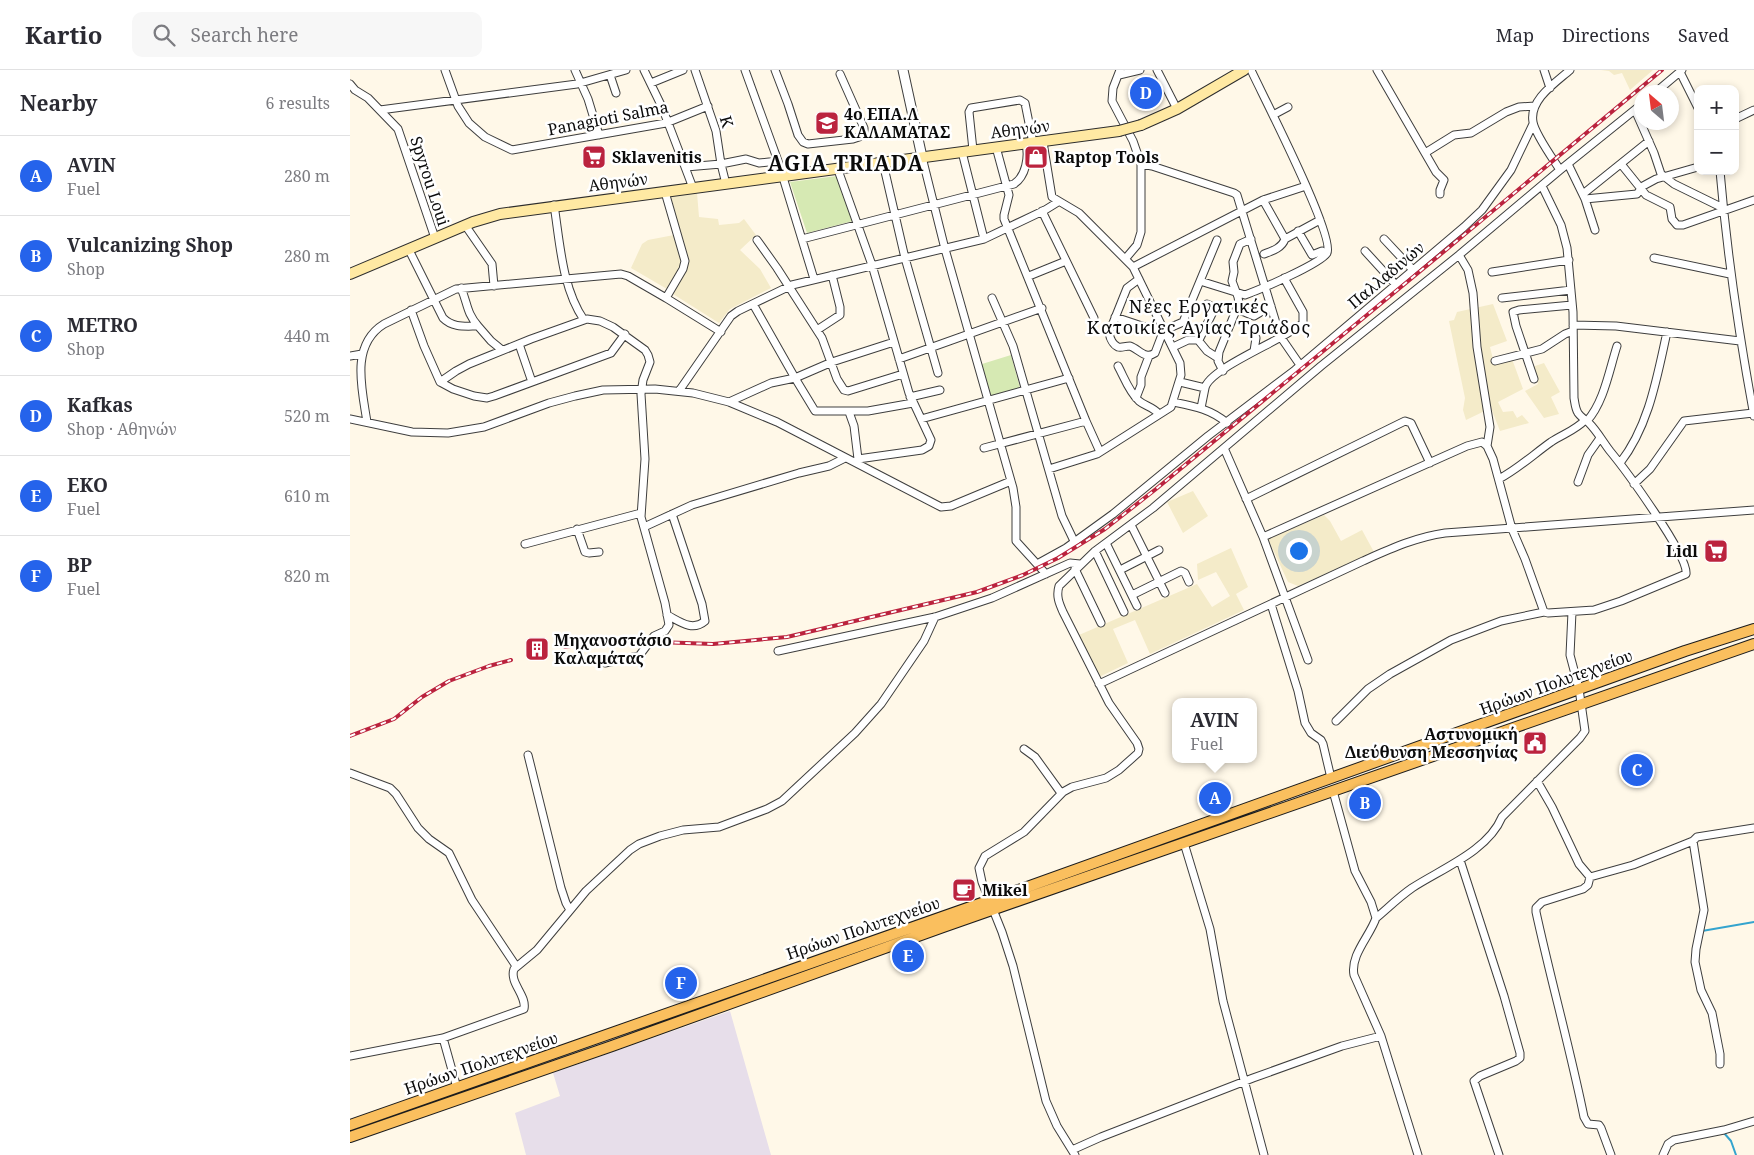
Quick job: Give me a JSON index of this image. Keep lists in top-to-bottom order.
{
  "streets": {
    "main road": ["Αθηνών", "Ηρώων Πολυτεχνείου"],
    "street": [
      "Panagioti Salma",
      "Κ",
      "Spyrou Loui",
      "Παλλαδινών"
    ]
  },
  "crossings": [
    ["Panagioti Salma", "Κ"],
    ["Κ", "Αθηνών"],
    ["Αθηνών", "Spyrou Loui"]
  ],
  "districts": ["AGIA TRIADA", "Νέες Εργατικές Κατοικίες Αγίας Τριάδος"],
  "places": {
    "school or university": ["4ο ΕΠΑ.Λ ΚΑΛΑΜΑΤΑΣ"],
    "supermarket": ["Sklavenitis", "Lidl"],
    "shop": ["Raptop Tools"],
    "building": ["Μηχανοστάσιο Καλαμάτας"],
    "public building": ["Αστυνομική Διεύθυνση Μεσσηνίας"],
    "cafe": ["Mikel"]
  },
  "north": "top left",
  "page": {
    "header": "Kartio",
    "search": "Search here",
    "nav": ["Map", "Directions", "Saved"],
    "heading": ["Nearby", "6 results"],
    "pins": [
      "D",
      "C",
      "A",
      "B",
      "E",
      "F"
    ],
    "map_buttons": ["+", "−"],
    "list": [
      {
        "mark": "A",
        "name": "AVIN",
        "note": "Fuel",
        "value": "280 m"
      },
      {
        "mark": "B",
        "name": "Vulcanizing Shop",
        "note": "Shop",
        "value": "280 m"
      },
      {
        "mark": "C",
        "name": "METRO",
        "note": "Shop",
        "value": "440 m"
      },
      {
        "mark": "D",
        "name": "Kafkas",
        "note": "Shop · Αθηνών",
        "value": "520 m"
      },
      {
        "mark": "E",
        "name": "EKO",
        "note": "Fuel",
        "value": "610 m"
      },
      {
        "mark": "F",
        "name": "BP",
        "note": "Fuel",
        "value": "820 m"
      }
    ],
    "popup": ["AVIN", "Fuel"]
  }
}
